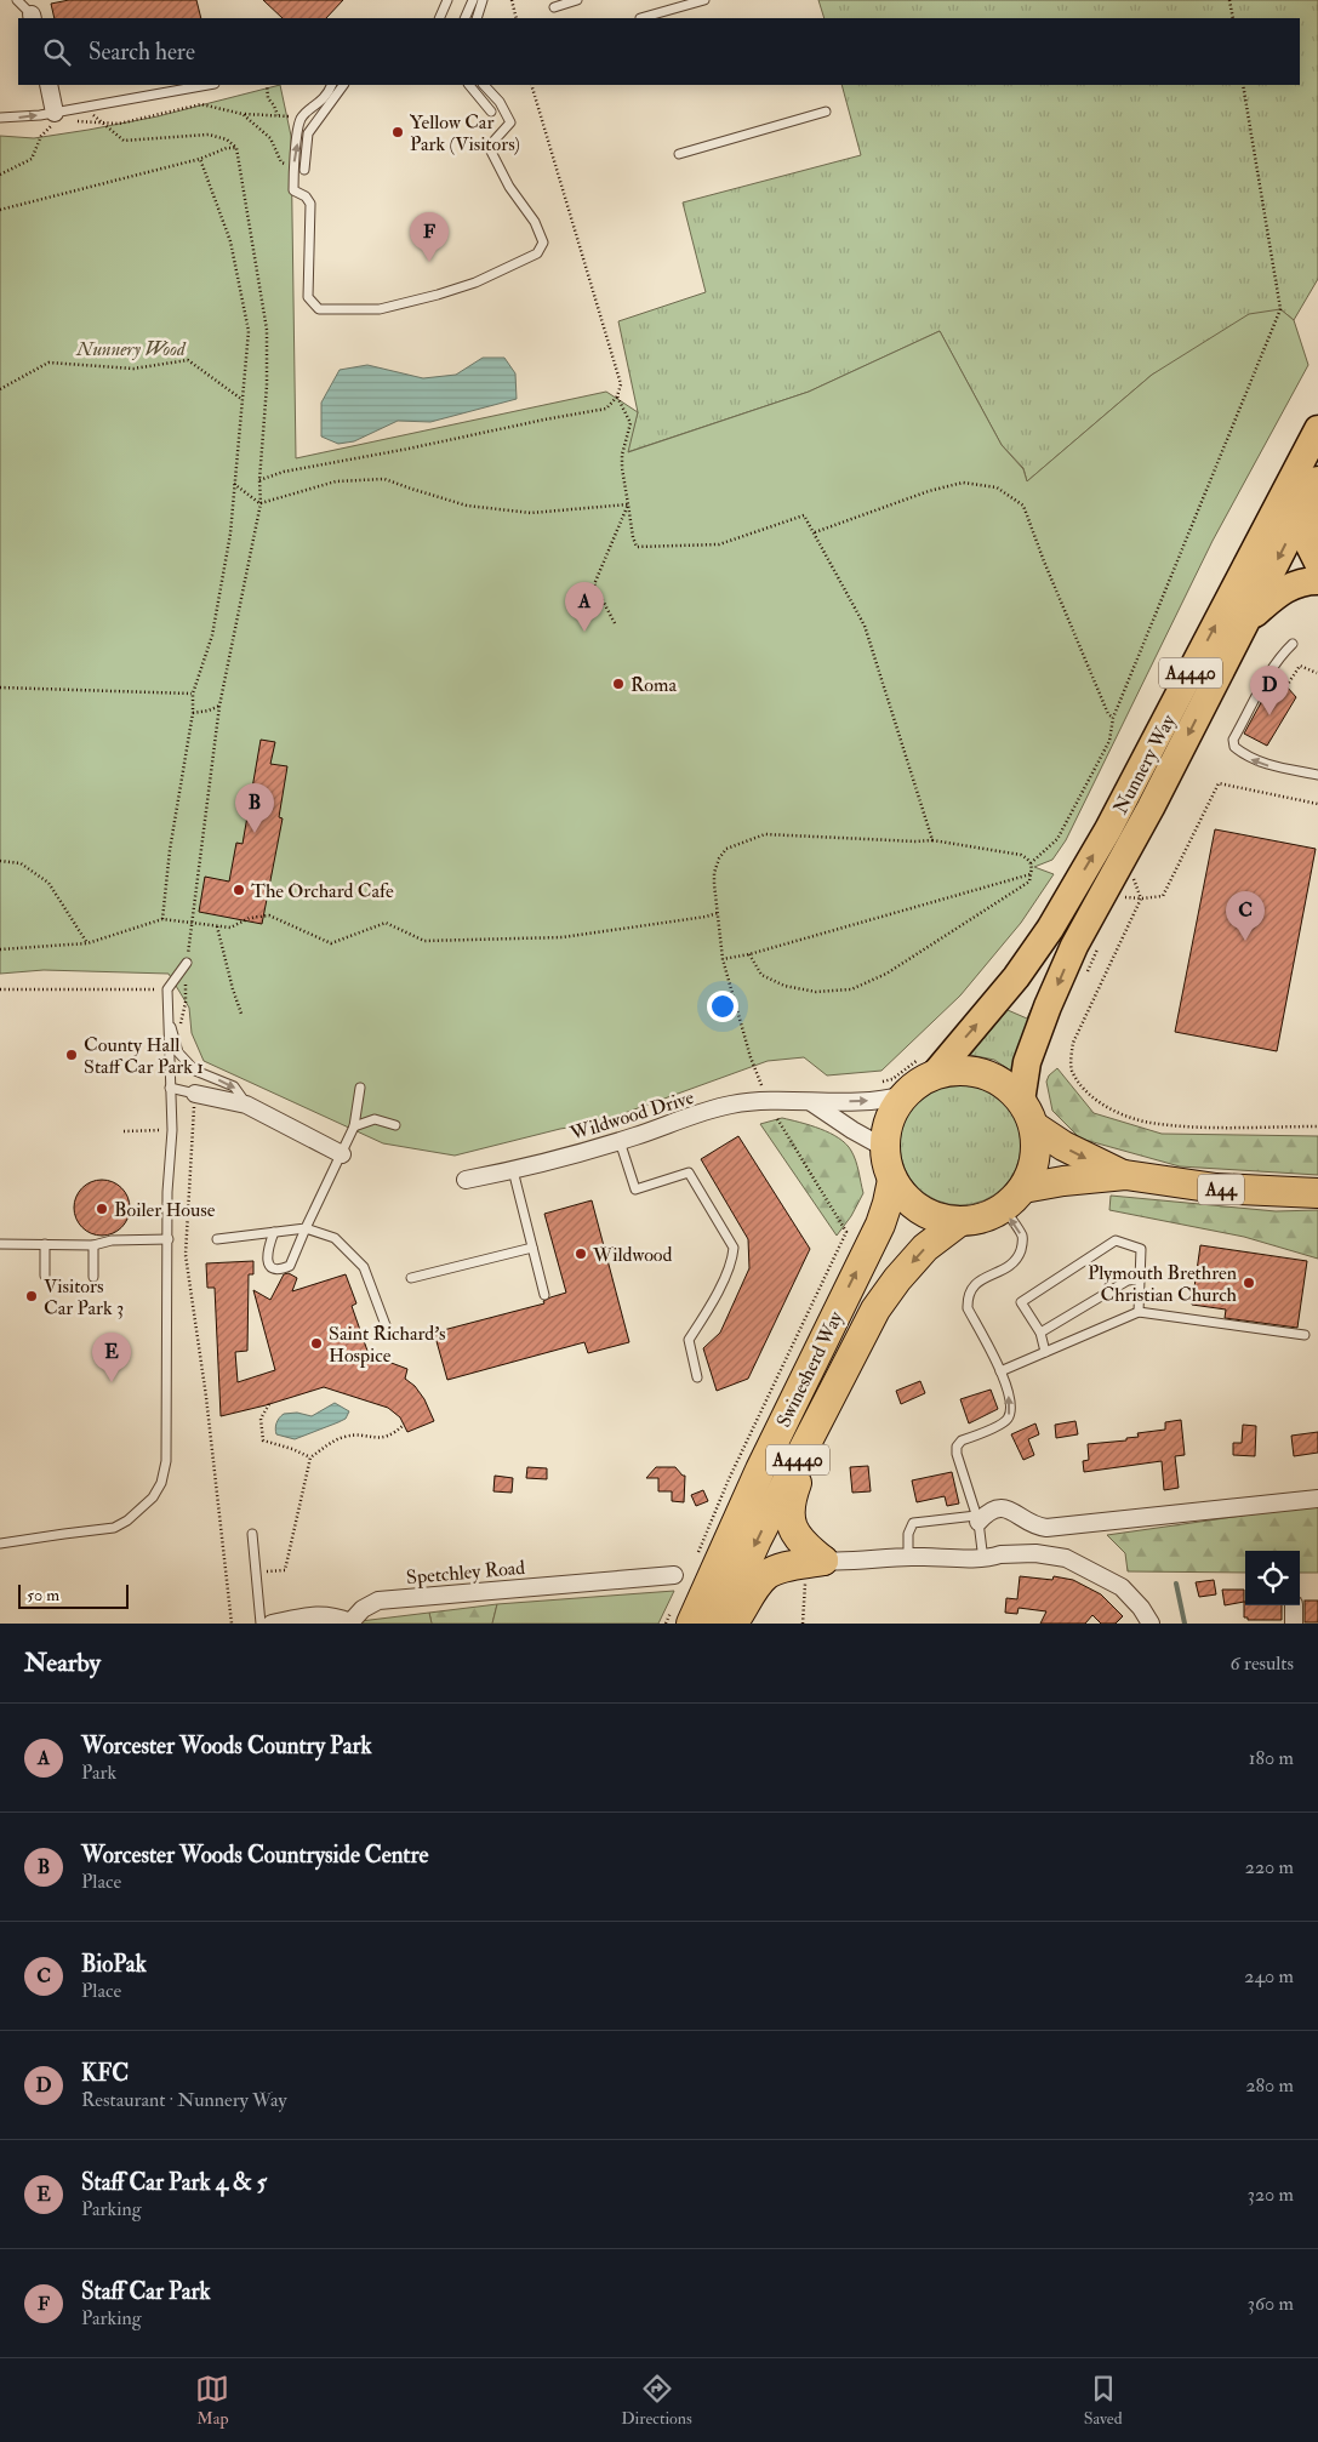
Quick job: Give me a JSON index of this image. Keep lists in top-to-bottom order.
{
  "streets": {
    "highway": ["A4440", "A44", "Swinesherd Way"],
    "main road": ["Nunnery Way"],
    "street": ["Wildwood Drive", "Spetchley Road"]
  },
  "crossings": [
    ["Nunnery Way", "Wildwood Drive"],
    ["Nunnery Way", "A44"],
    ["Nunnery Way", "Swinesherd Way"],
    ["Wildwood Drive", "A44"],
    ["Wildwood Drive", "Swinesherd Way"],
    ["A44", "Swinesherd Way"]
  ],
  "parks": ["Nunnery Wood"],
  "places": [
    "Yellow Car Park (Visitors)",
    "Roma",
    "The Orchard Cafe",
    "County Hall Staff Car Park 1",
    "Boiler House",
    "Wildwood",
    "Plymouth Brethren Christian Church",
    "Visitors Car Park 3",
    "Saint Richard's Hospice"
  ],
  "scale_bar": "50 m",
  "page": {
    "search": "Search here",
    "pins": [
      "F",
      "A",
      "D",
      "B",
      "C",
      "E"
    ],
    "scale": "50 m",
    "heading": ["Nearby", "6 results"],
    "list": [
      {
        "mark": "A",
        "name": "Worcester Woods Country Park",
        "note": "Park",
        "value": "180 m"
      },
      {
        "mark": "B",
        "name": "Worcester Woods Countryside Centre",
        "note": "Place",
        "value": "220 m"
      },
      {
        "mark": "C",
        "name": "BioPak",
        "note": "Place",
        "value": "240 m"
      },
      {
        "mark": "D",
        "name": "KFC",
        "note": "Restaurant · Nunnery Way",
        "value": "280 m"
      },
      {
        "mark": "E",
        "name": "Staff Car Park 4 & 5",
        "note": "Parking",
        "value": "320 m"
      },
      {
        "mark": "F",
        "name": "Staff Car Park",
        "note": "Parking",
        "value": "360 m"
      }
    ],
    "nav": ["Map", "Directions", "Saved"]
  }
}
